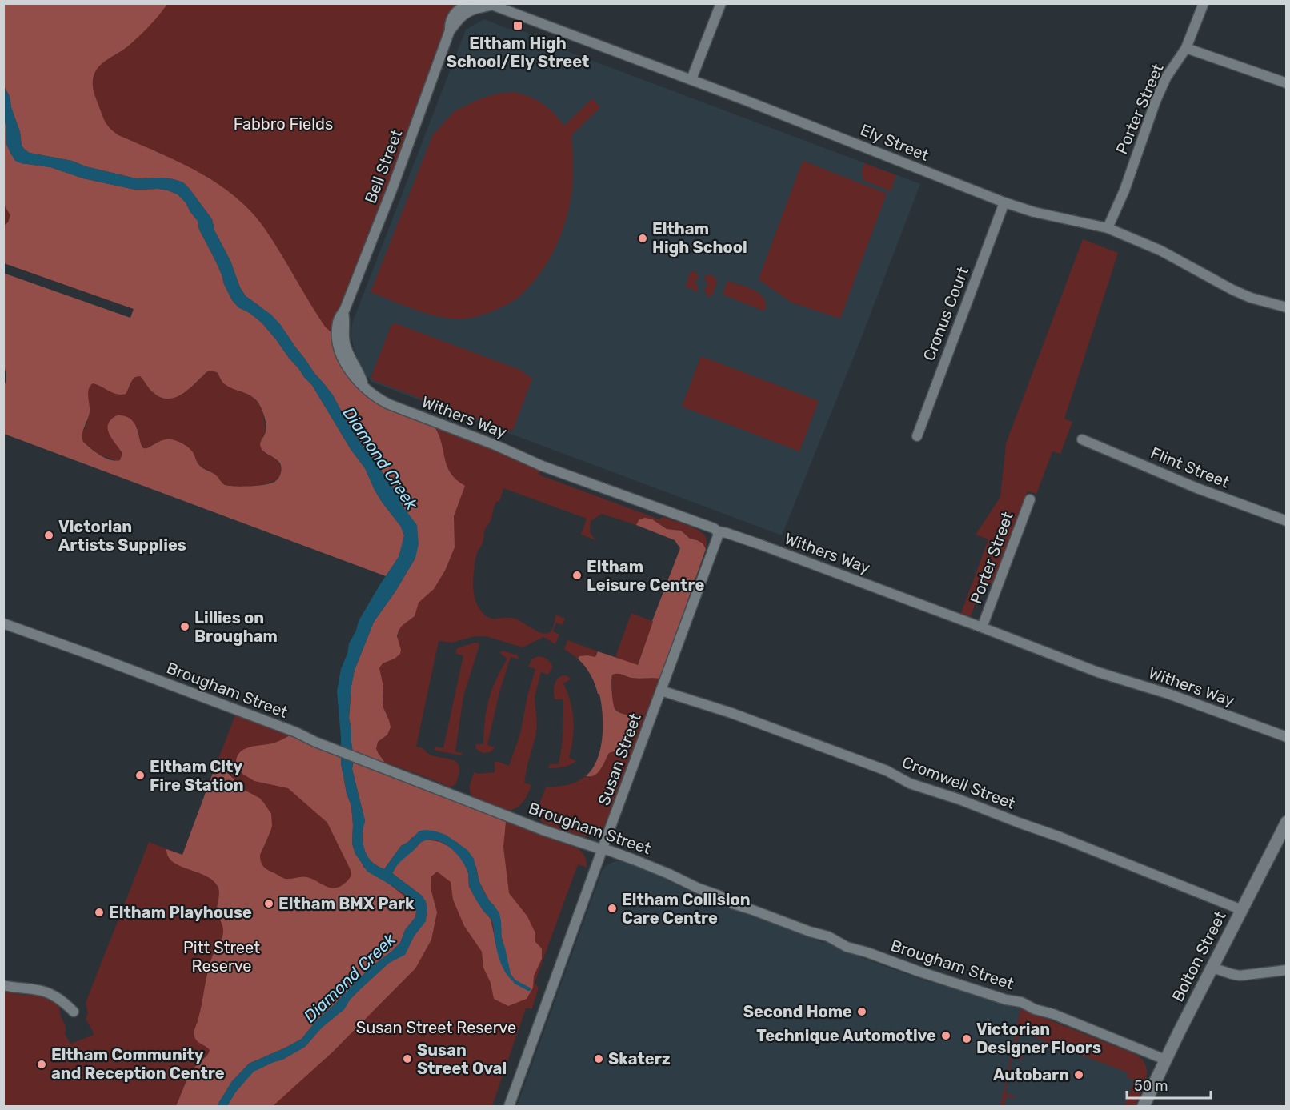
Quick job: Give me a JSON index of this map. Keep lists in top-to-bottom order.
{
  "streets": {
    "main road": ["Bolton Street"],
    "street": [
      "Porter Street",
      "Ely Street",
      "Bell Street",
      "Cronus Court",
      "Withers Way",
      "Flint Street",
      "Brougham Street",
      "Susan Street",
      "Cromwell Street"
    ]
  },
  "crossings": [
    ["Porter Street", "Ely Street"],
    ["Porter Street", "Withers Way"],
    ["Ely Street", "Bell Street"],
    ["Ely Street", "Cronus Court"],
    ["Bell Street", "Withers Way"],
    ["Withers Way", "Susan Street"],
    ["Brougham Street", "Susan Street"],
    ["Brougham Street", "Bolton Street"],
    ["Susan Street", "Cromwell Street"],
    ["Cromwell Street", "Bolton Street"]
  ],
  "water": ["Diamond Creek"],
  "parks": ["Fabbro Fields", "Pitt Street Reserve", "Susan Street Reserve"],
  "places": {
    "transit": ["Eltham High School/Ely Street"],
    "other": [
      "Eltham High School",
      "Victorian Artists Supplies",
      "Eltham Leisure Centre",
      "Lillies on Brougham",
      "Eltham City Fire Station",
      "Eltham BMX Park",
      "Eltham Collision Care Centre",
      "Eltham Playhouse",
      "Second Home",
      "Technique Automotive",
      "Victorian Designer Floors",
      "Susan Street Oval",
      "Skaterz",
      "Eltham Community and Reception Centre",
      "Autobarn"
    ]
  },
  "scale_bar": "50 m"
}
